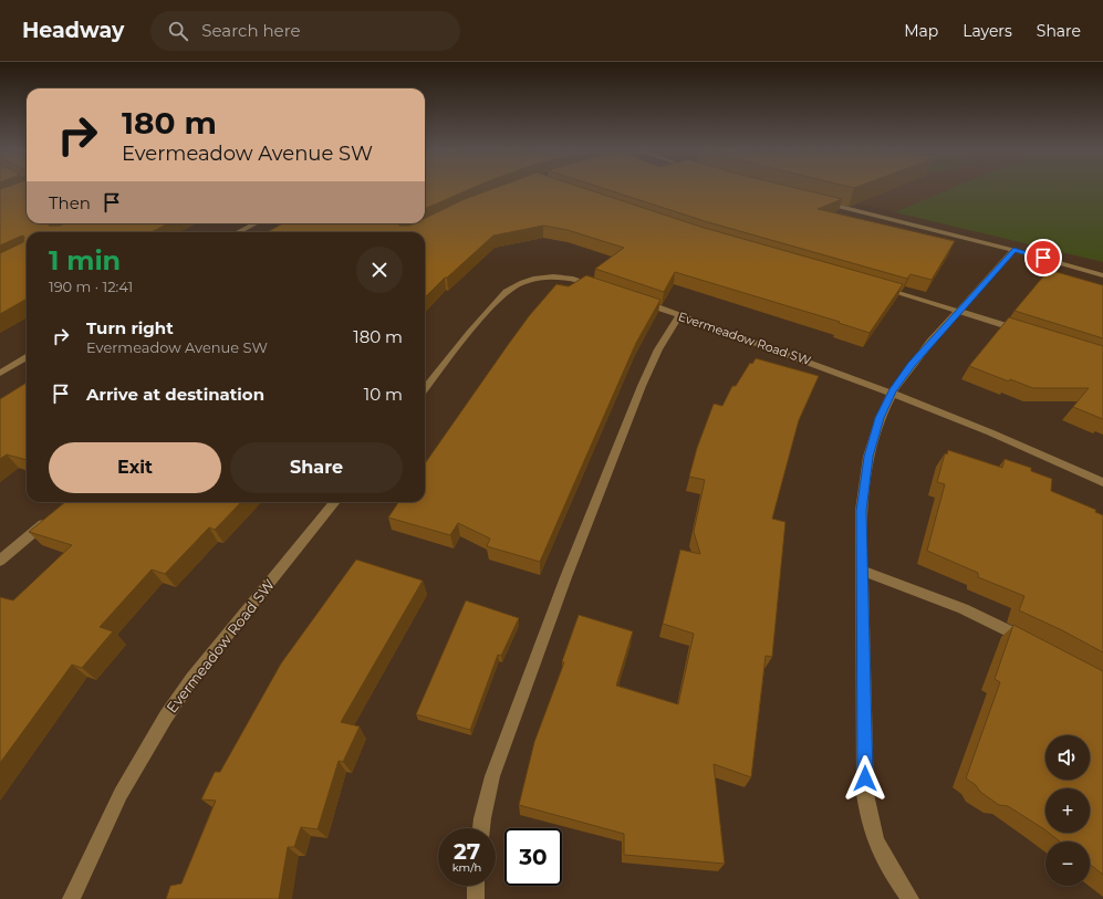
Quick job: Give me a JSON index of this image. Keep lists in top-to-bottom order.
{
  "streets": {
    "street": ["Evermeadow Road SW"]
  },
  "page": {
    "header": "Headway",
    "search": "Search here",
    "nav": ["Map", "Layers", "Share"],
    "turn": ["180 m", "Evermeadow Avenue SW"],
    "then": "Then",
    "heading": ["1 min", "190 m · 12:41"],
    "list": [
      {
        "name": "Turn right",
        "note": "Evermeadow Avenue SW",
        "value": "180 m"
      },
      {
        "name": "Arrive at destination",
        "value": "10 m"
      }
    ],
    "buttons": ["Exit", "Share"],
    "map_buttons": ["+", "−"],
    "speed": "27 km/h",
    "limit": "30"
  }
}
